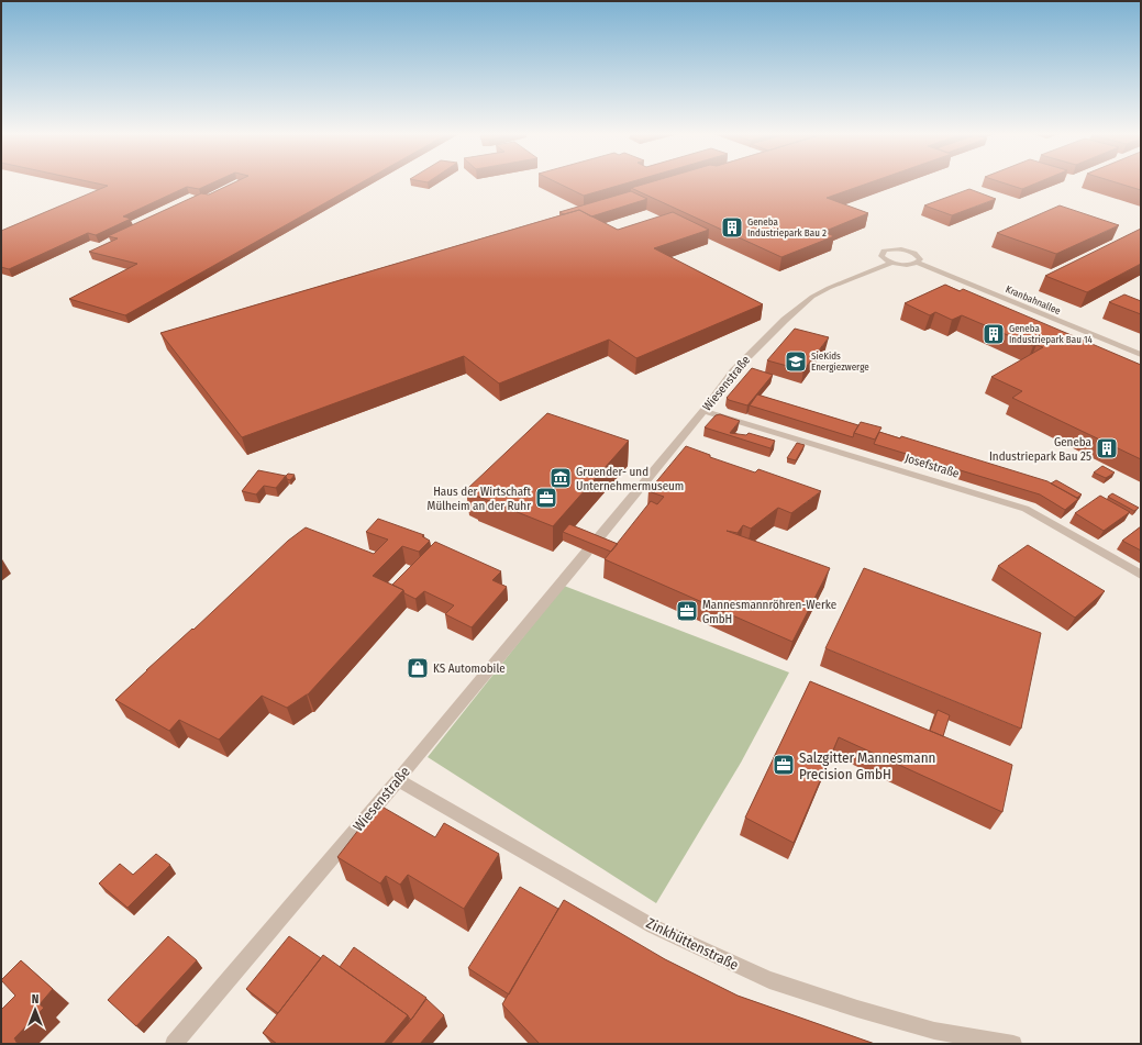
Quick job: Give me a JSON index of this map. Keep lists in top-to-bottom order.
{
  "streets": {
    "street": [
      "Kranbahnallee",
      "Wiesenstraße",
      "Josefstraße",
      "Zinkhüttenstraße"
    ]
  },
  "crossings": [
    ["Kranbahnallee", "Wiesenstraße"],
    ["Wiesenstraße", "Josefstraße"],
    ["Wiesenstraße", "Zinkhüttenstraße"]
  ],
  "places": {
    "building": ["Geneba Industriepark Bau 2", "Geneba Industriepark Bau 14", "Geneba Industriepark Bau 25"],
    "school or university": ["SieKids Energiezwerge"],
    "museum": ["Gruender- und Unternehmermuseum"],
    "office": ["Haus der Wirtschaft Mülheim an der Ruhr", "Mannesmannröhren-Werke GmbH", "Salzgitter Mannesmann Precision GmbH"],
    "shop": ["KS Automobile"]
  },
  "north": "top"
}
